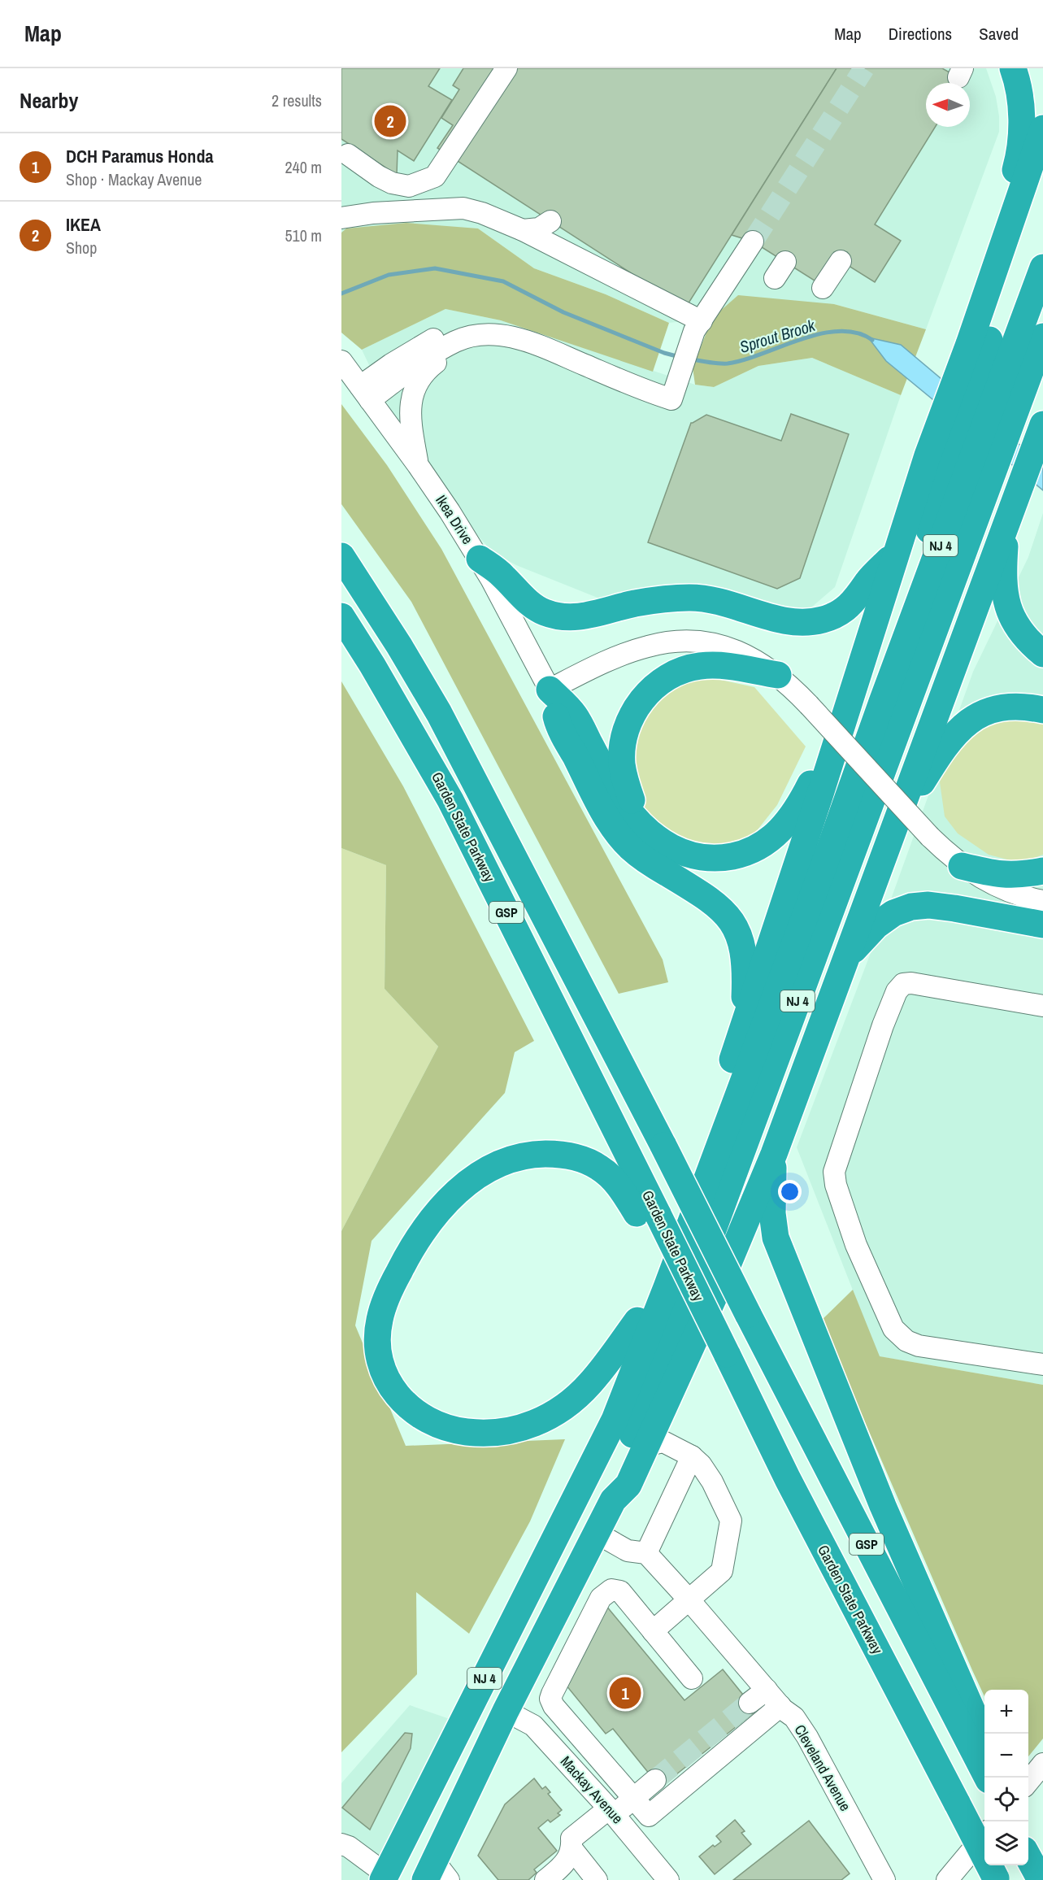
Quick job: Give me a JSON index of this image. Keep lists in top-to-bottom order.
{
  "streets": {
    "highway": ["NJ 4", "Garden State Parkway", "GSP"],
    "street": ["Ikea Drive", "Cleveland Avenue", "Mackay Avenue"]
  },
  "crossings": [
    ["NJ 4", "Mackay Avenue"]
  ],
  "water": ["Sprout Brook"],
  "north": "left",
  "page": {
    "header": "Map",
    "nav": ["Map", "Directions", "Saved"],
    "heading": ["Nearby", "2 results"],
    "pins": ["2", "1"],
    "list": [
      {
        "mark": "1",
        "name": "DCH Paramus Honda",
        "note": "Shop · Mackay Avenue",
        "value": "240 m"
      },
      {
        "mark": "2",
        "name": "IKEA",
        "note": "Shop",
        "value": "510 m"
      }
    ],
    "map_buttons": ["+", "−"]
  }
}
